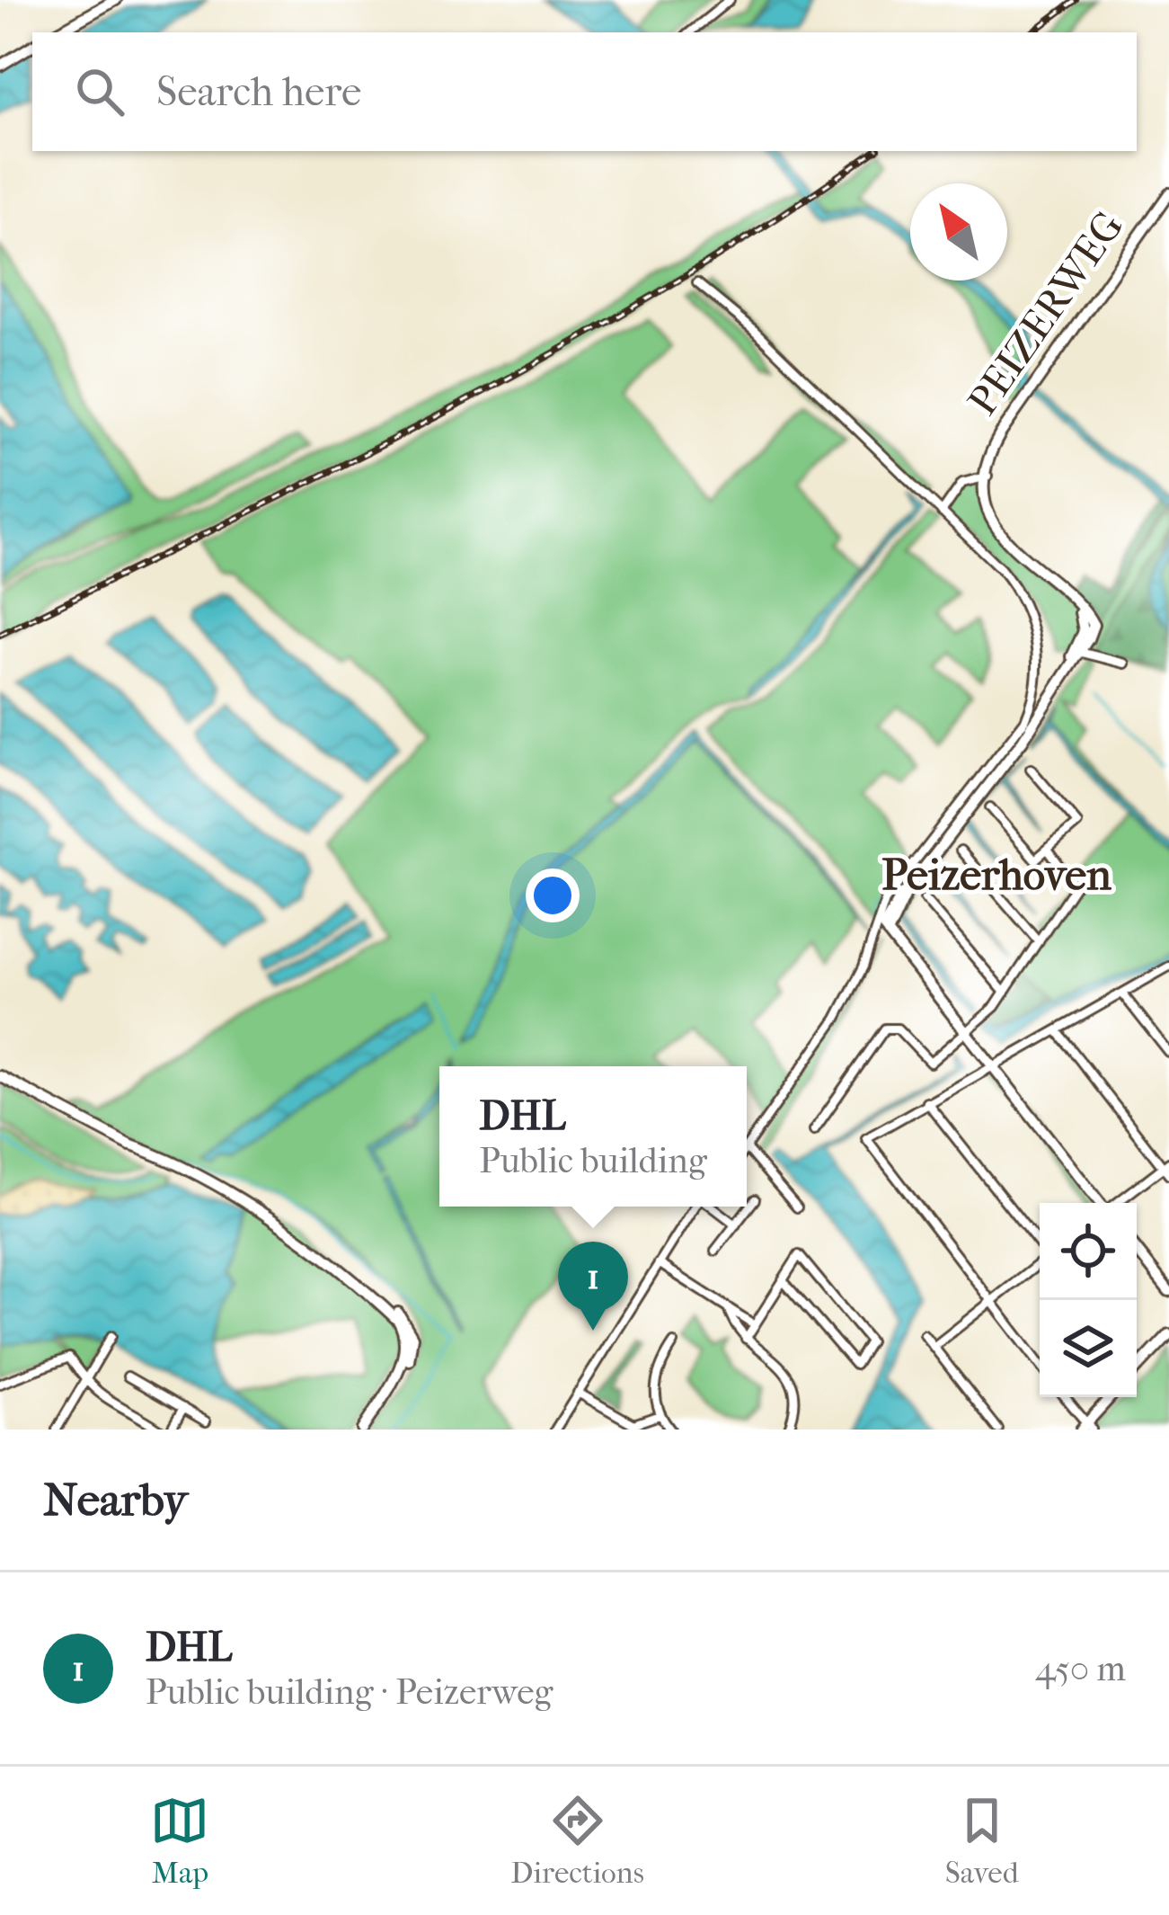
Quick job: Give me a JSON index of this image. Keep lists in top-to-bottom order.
{
  "streets": {
    "street": ["PEIZERWEG"]
  },
  "districts": ["Peizerhoven"],
  "north": "top left",
  "page": {
    "search": "Search here",
    "popup": ["DHL", "Public building"],
    "pins": "1",
    "heading": "Nearby",
    "list": [
      {
        "mark": "1",
        "name": "DHL",
        "note": "Public building · Peizerweg",
        "value": "450 m"
      }
    ],
    "nav": ["Map", "Directions", "Saved"]
  }
}
